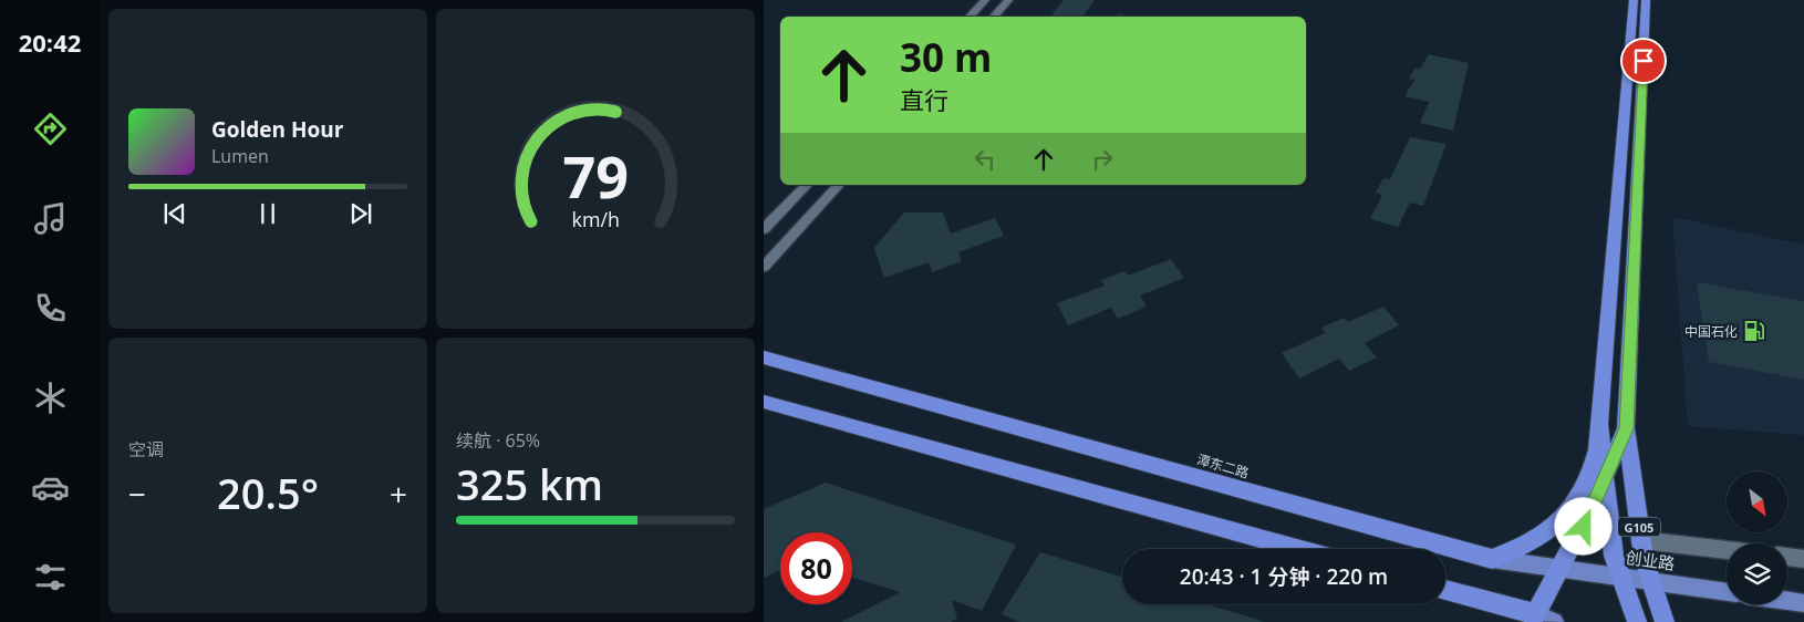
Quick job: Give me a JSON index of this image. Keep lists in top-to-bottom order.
{
  "streets": {
    "highway": ["潭东二路", "G105"],
    "main road": ["创业路"]
  },
  "crossings": [
    ["潭东二路", "创业路"],
    ["G105", "创业路"]
  ],
  "places": {
    "fuel station": ["中国石化"]
  },
  "north": "bottom right",
  "page": {
    "tabs": "20:42",
    "turn": ["30 m", "直行"],
    "song": ["Golden Hour", "Lumen"],
    "tile": [
      "空调",
      ["续航 · 65%", "325 km"]
    ],
    "heat": ["−", "20.5°", "+"],
    "limit": "80",
    "trip": "20:43 · 1 分钟 · 220 m",
    "gauge": ["79", "km/h"]
  }
}
